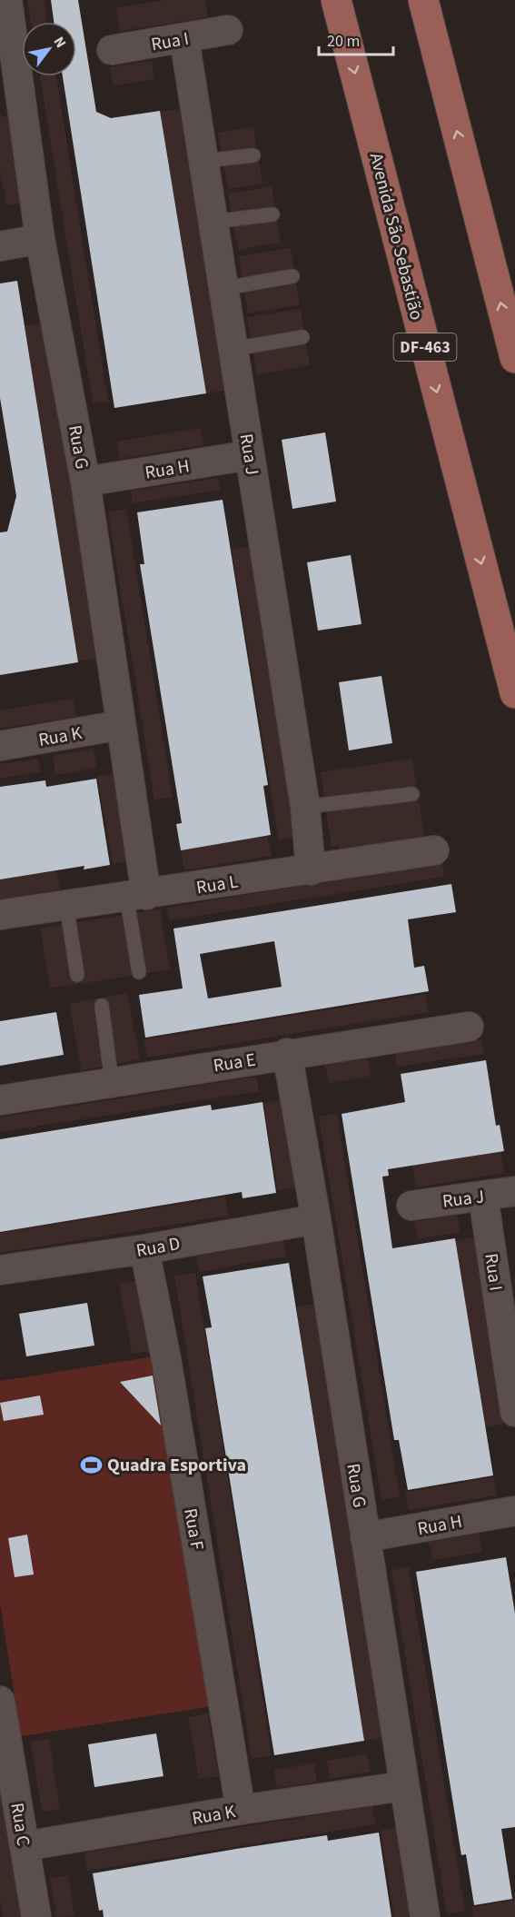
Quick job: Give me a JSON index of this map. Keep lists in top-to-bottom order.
{
  "streets": {
    "main road": ["Avenida São Sebastião", "DF-463"],
    "street": [
      "Rua I",
      "Rua G",
      "Rua J",
      "Rua H",
      "Rua K",
      "Rua L",
      "Rua E",
      "Rua D",
      "Rua F",
      "Rua C"
    ]
  },
  "crossings": [
    ["Rua I", "Rua J"],
    ["Rua G", "Rua H"],
    ["Rua G", "Rua K"],
    ["Rua G", "Rua L"],
    ["Rua G", "Rua E"],
    ["Rua G", "Rua D"],
    ["Rua J", "Rua H"],
    ["Rua J", "Rua L"],
    ["Rua K", "Rua F"],
    ["Rua K", "Rua C"],
    ["Rua D", "Rua F"]
  ],
  "places": {
    "sports": ["Quadra Esportiva"]
  },
  "scale_bar": "20 m",
  "north": "top right"
}
